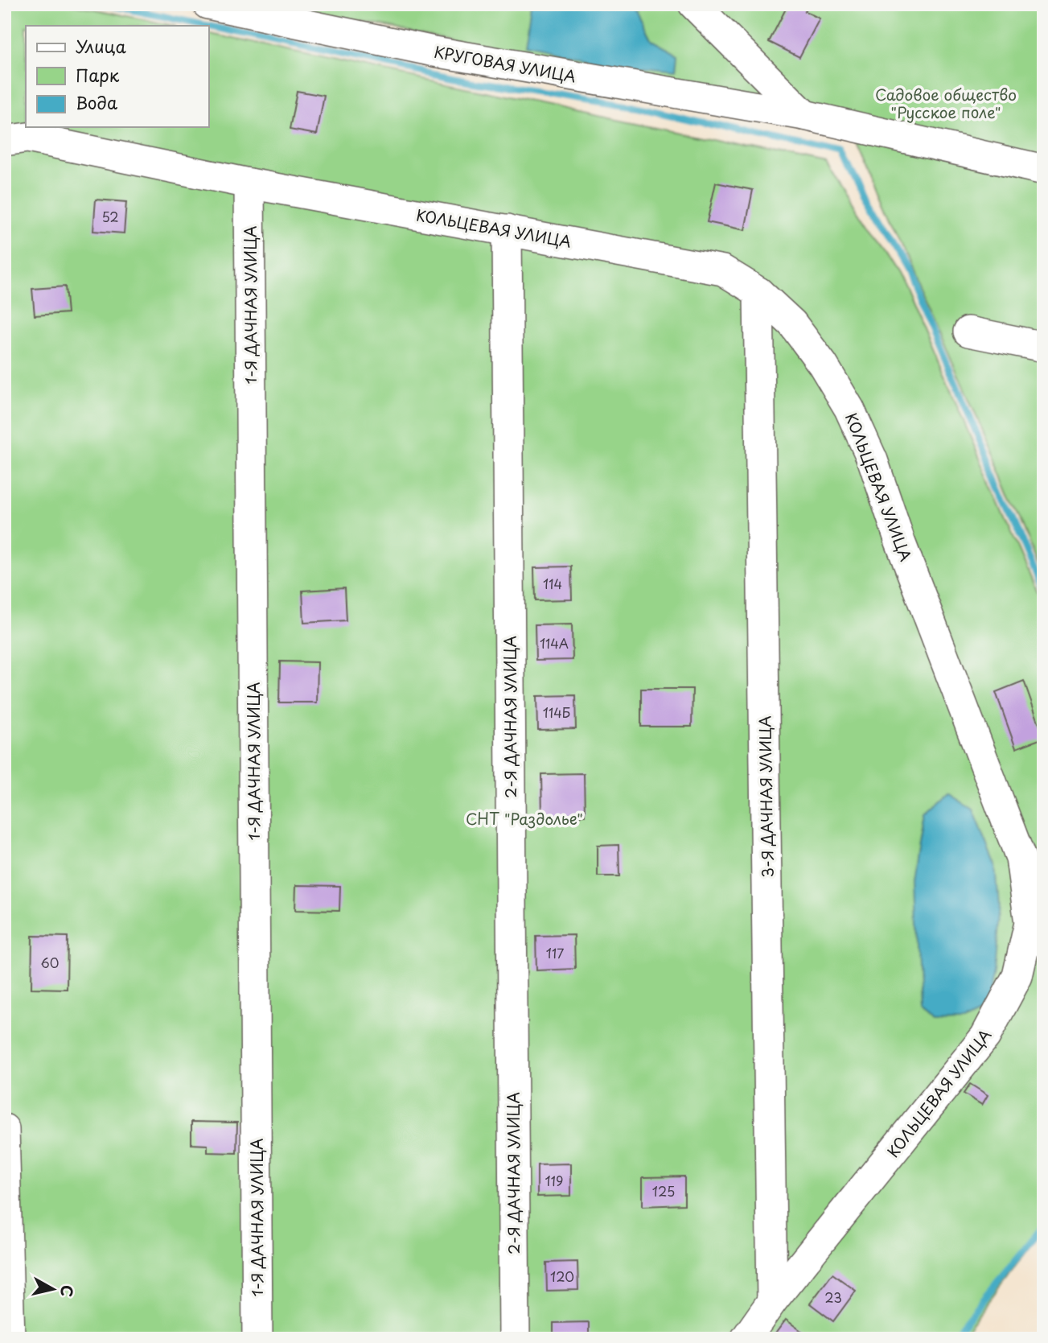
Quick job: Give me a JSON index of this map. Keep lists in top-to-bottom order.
{
  "streets": {
    "street": [
      "КРУГОВАЯ УЛИЦА",
      "КОЛЬЦЕВАЯ УЛИЦА",
      "1-Я ДАЧНАЯ УЛИЦА",
      "2-Я ДАЧНАЯ УЛИЦА",
      "3-Я ДАЧНАЯ УЛИЦА"
    ]
  },
  "crossings": [
    ["КОЛЬЦЕВАЯ УЛИЦА", "1-Я ДАЧНАЯ УЛИЦА"],
    ["КОЛЬЦЕВАЯ УЛИЦА", "2-Я ДАЧНАЯ УЛИЦА"],
    ["КОЛЬЦЕВАЯ УЛИЦА", "3-Я ДАЧНАЯ УЛИЦА"]
  ],
  "parks": ["Садовое общество \"Русское поле\"", "СНТ \"Раздолье\""],
  "house_numbers": [
    "52",
    "114",
    "114А",
    "114Б",
    "117",
    "60",
    "119",
    "125",
    "120",
    "23"
  ],
  "legend": ["Улица", "Парк", "Вода"],
  "north": "right"
}
